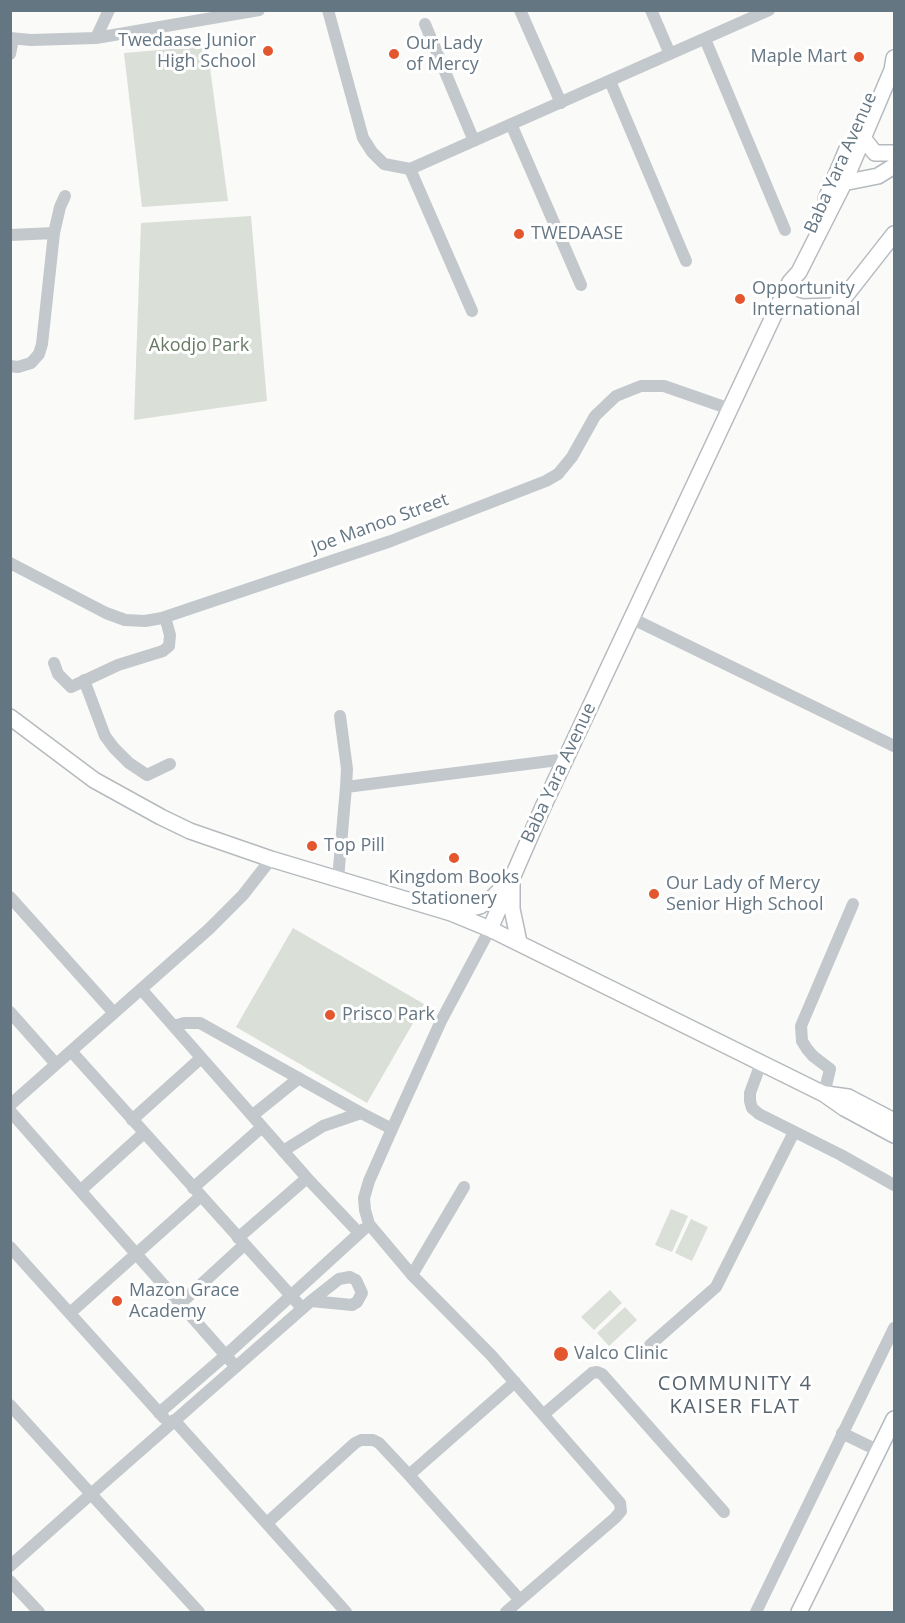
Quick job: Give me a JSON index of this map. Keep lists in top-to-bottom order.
{
  "streets": {
    "main road": ["Baba Yara Avenue"],
    "street": ["Joe Manoo Street"]
  },
  "crossings": [
    ["Baba Yara Avenue", "Joe Manoo Street"]
  ],
  "districts": ["COMMUNITY 4 KAISER FLAT"],
  "parks": ["Akodjo Park"],
  "places": [
    "Twedaase Junior High School",
    "Our Lady of Mercy",
    "Maple Mart",
    "TWEDAASE",
    "Opportunity International",
    "Top Pill",
    "Kingdom Books Stationery",
    "Our Lady of Mercy Senior High School",
    "Prisco Park",
    "Mazon Grace Academy",
    "Valco Clinic"
  ]
}
